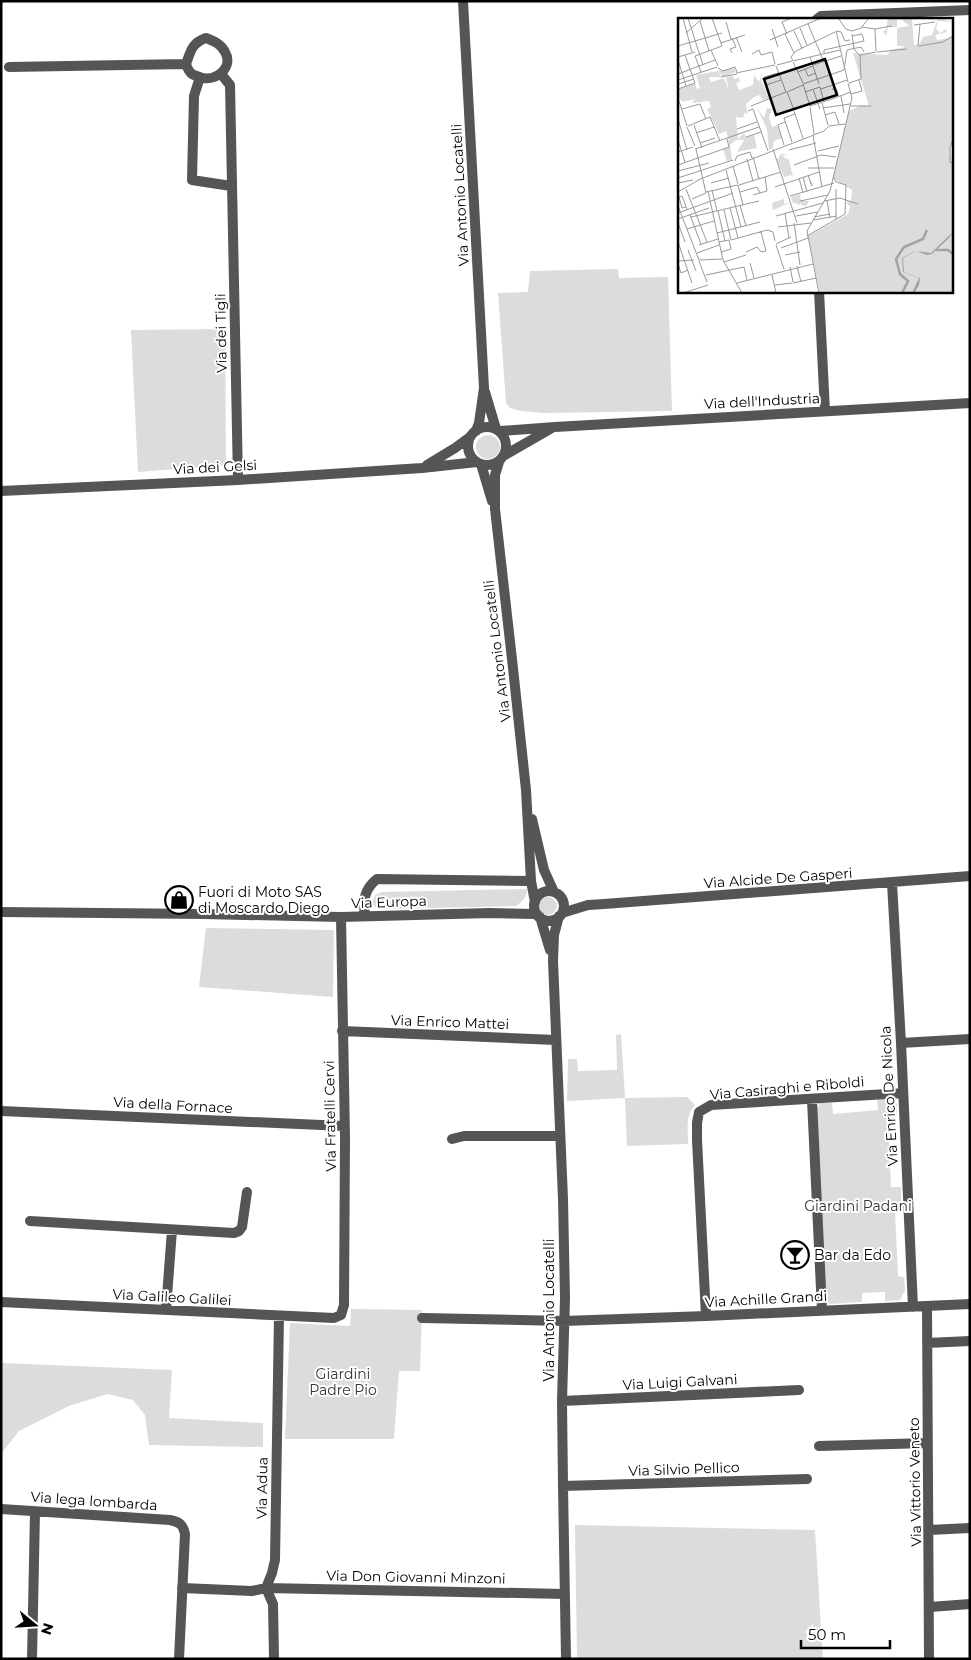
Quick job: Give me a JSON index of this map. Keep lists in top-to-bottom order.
{
  "streets": {
    "street": [
      "Via Antonio Locatelli",
      "Via dei Tigli",
      "Via dell'Industria",
      "Via dei Gelsi",
      "Via Alcide De Gasperi",
      "Via Europa",
      "Via Enrico Mattei",
      "Via Casiraghi e Riboldi",
      "Via Enrico De Nicola",
      "Via della Fornace",
      "Via Fratelli Cervi",
      "Via Galileo Galilei",
      "Via Achille Grandi",
      "Via Luigi Galvani",
      "Via Silvio Pellico",
      "Via Vittorio Veneto",
      "Via Adua",
      "Via lega lombarda",
      "Via Don Giovanni Minzoni"
    ]
  },
  "crossings": [
    ["Via Antonio Locatelli", "Via dell'Industria"],
    ["Via Antonio Locatelli", "Via dei Gelsi"],
    ["Via Antonio Locatelli", "Via Alcide De Gasperi"],
    ["Via Antonio Locatelli", "Via Europa"],
    ["Via Antonio Locatelli", "Via Enrico Mattei"],
    ["Via Antonio Locatelli", "Via Achille Grandi"],
    ["Via Antonio Locatelli", "Via Luigi Galvani"],
    ["Via Antonio Locatelli", "Via Silvio Pellico"],
    ["Via Antonio Locatelli", "Via Don Giovanni Minzoni"],
    ["Via dei Tigli", "Via dei Gelsi"],
    ["Via dell'Industria", "Via dei Gelsi"],
    ["Via Alcide De Gasperi", "Via Europa"],
    ["Via Alcide De Gasperi", "Via Enrico De Nicola"],
    ["Via Europa", "Via Fratelli Cervi"],
    ["Via Enrico Mattei", "Via Fratelli Cervi"],
    ["Via Casiraghi e Riboldi", "Via Enrico De Nicola"],
    ["Via Casiraghi e Riboldi", "Via Achille Grandi"],
    ["Via Enrico De Nicola", "Via Achille Grandi"],
    ["Via della Fornace", "Via Fratelli Cervi"],
    ["Via Fratelli Cervi", "Via Galileo Galilei"],
    ["Via Galileo Galilei", "Via Adua"],
    ["Via Achille Grandi", "Via Vittorio Veneto"],
    ["Via Adua", "Via Don Giovanni Minzoni"]
  ],
  "parks": ["Giardini Padani", "Giardini Padre Pio"],
  "places": {
    "shop": ["Fuori di Moto SAS di Moscardo Diego"],
    "bar": ["Bar da Edo"]
  },
  "scale_bar": "50 m",
  "north": "right"
}
